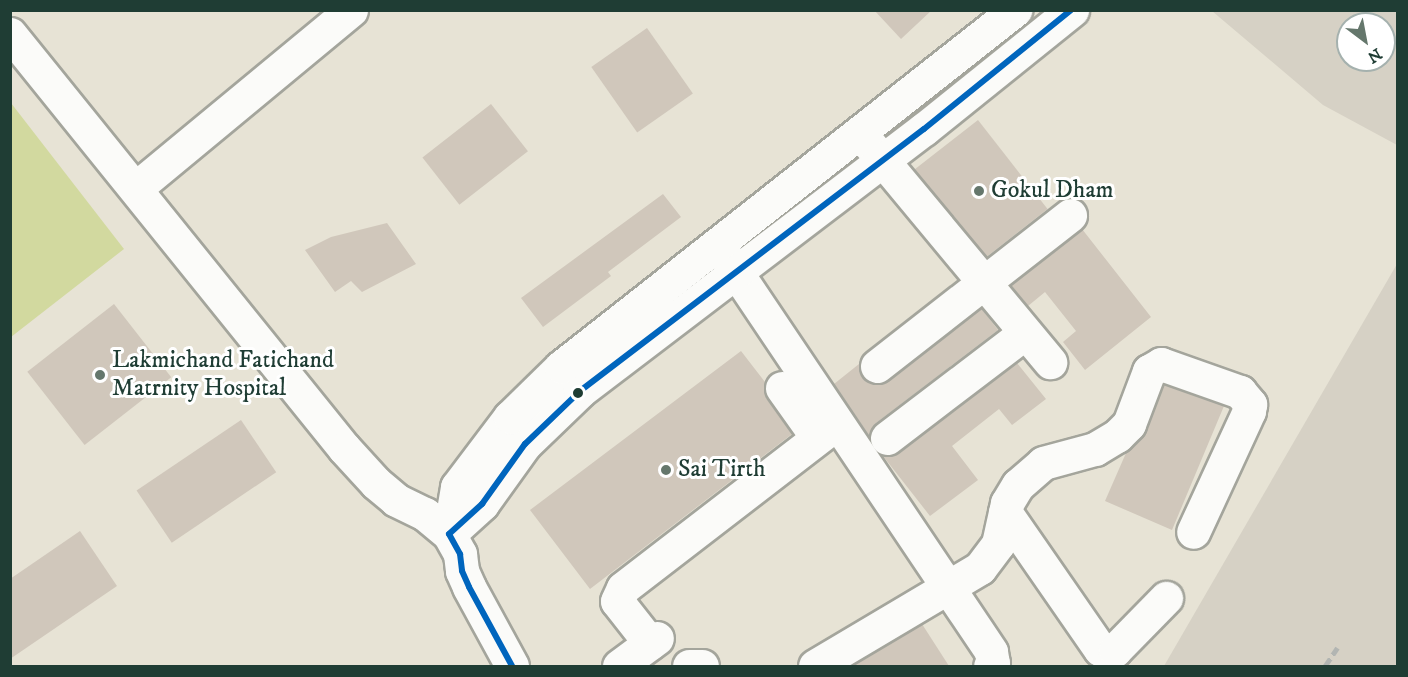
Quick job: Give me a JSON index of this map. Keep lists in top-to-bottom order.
{
  "places": ["Gokul Dham", "Lakmichand Fatichand Matrnity Hospital", "Sai Tirth"],
  "north": "bottom right"
}
